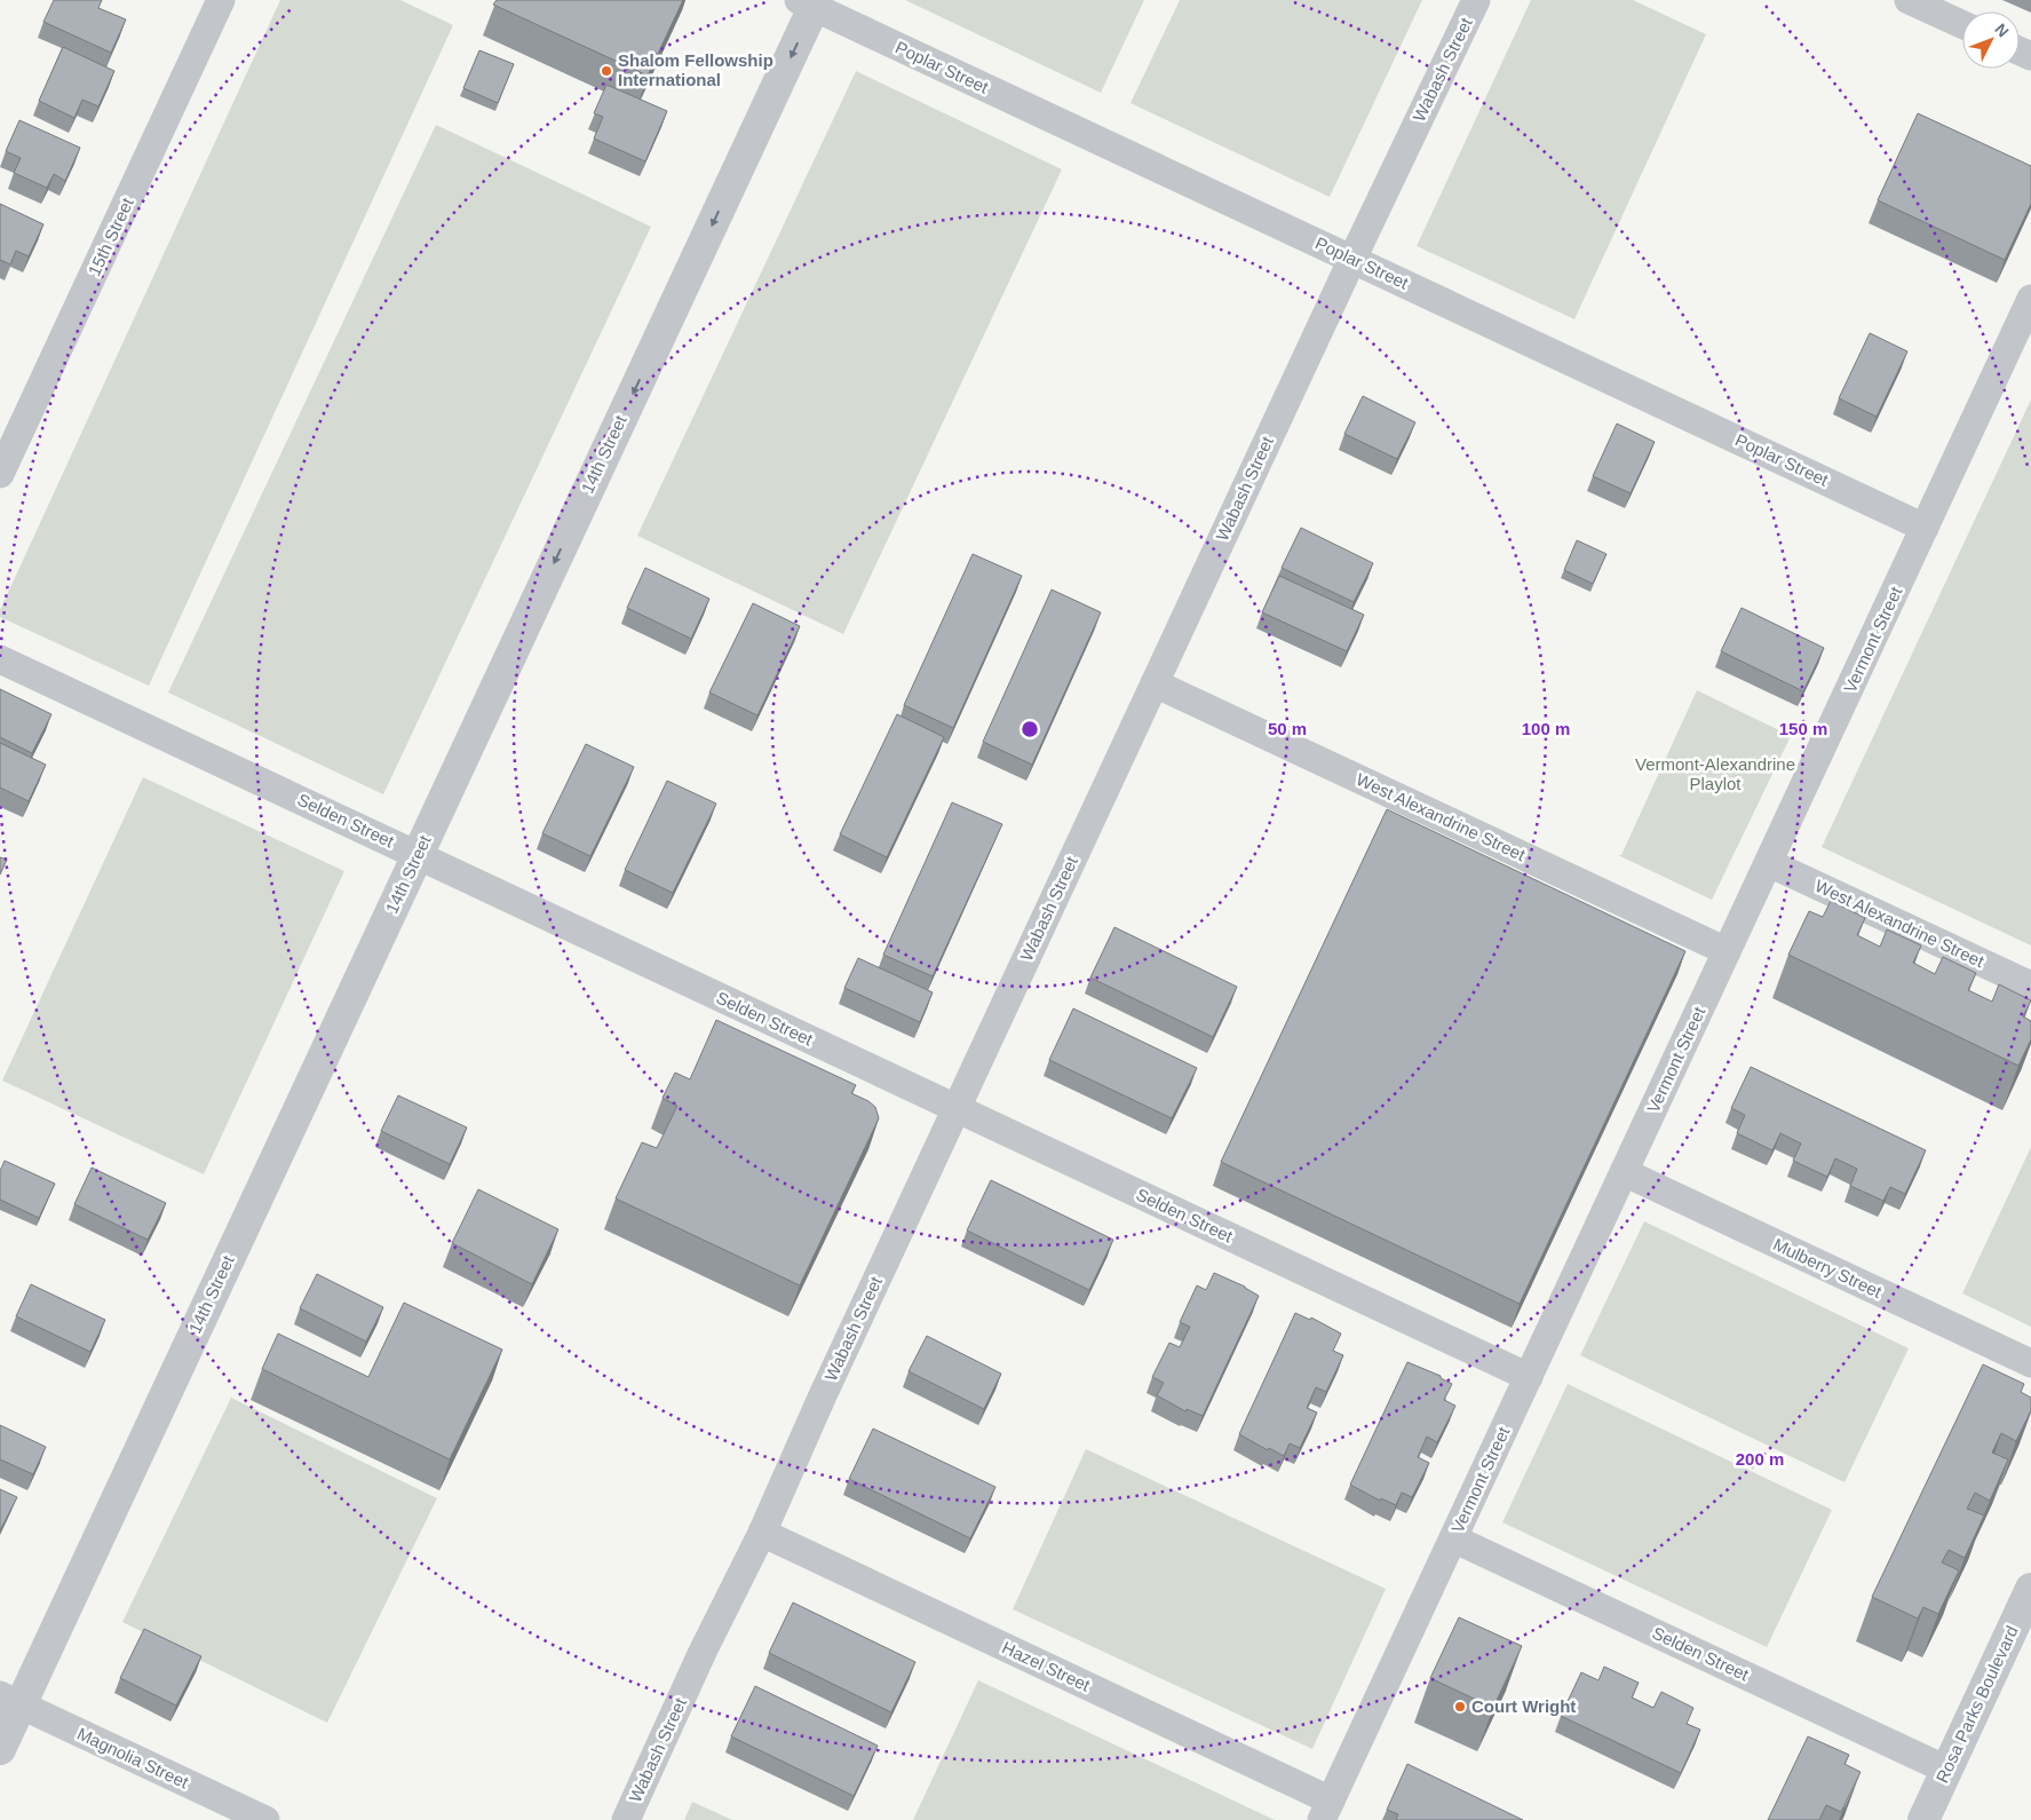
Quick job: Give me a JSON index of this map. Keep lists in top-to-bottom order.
{
  "streets": {
    "street": [
      "Poplar Street",
      "Wabash Street",
      "15th Street",
      "14th Street",
      "Vermont Street",
      "West Alexandrine Street",
      "Selden Street",
      "Mulberry Street",
      "Hazel Street",
      "Rosa Parks Boulevard",
      "Magnolia Street"
    ]
  },
  "crossings": [
    ["Poplar Street", "Wabash Street"],
    ["Poplar Street", "14th Street"],
    ["Poplar Street", "Vermont Street"],
    ["Wabash Street", "West Alexandrine Street"],
    ["Wabash Street", "Selden Street"],
    ["Wabash Street", "Hazel Street"],
    ["14th Street", "Selden Street"],
    ["14th Street", "Magnolia Street"],
    ["Vermont Street", "West Alexandrine Street"],
    ["Vermont Street", "Selden Street"],
    ["Vermont Street", "Mulberry Street"],
    ["Vermont Street", "Hazel Street"],
    ["Selden Street", "Rosa Parks Boulevard"]
  ],
  "one_way": ["14th Street"],
  "parks": ["Vermont-Alexandrine Playlot"],
  "places": ["Shalom Fellowship International", "Court Wright"],
  "north": "top right",
  "rings": [
    "50 m",
    "100 m",
    "150 m",
    "200 m"
  ]
}
